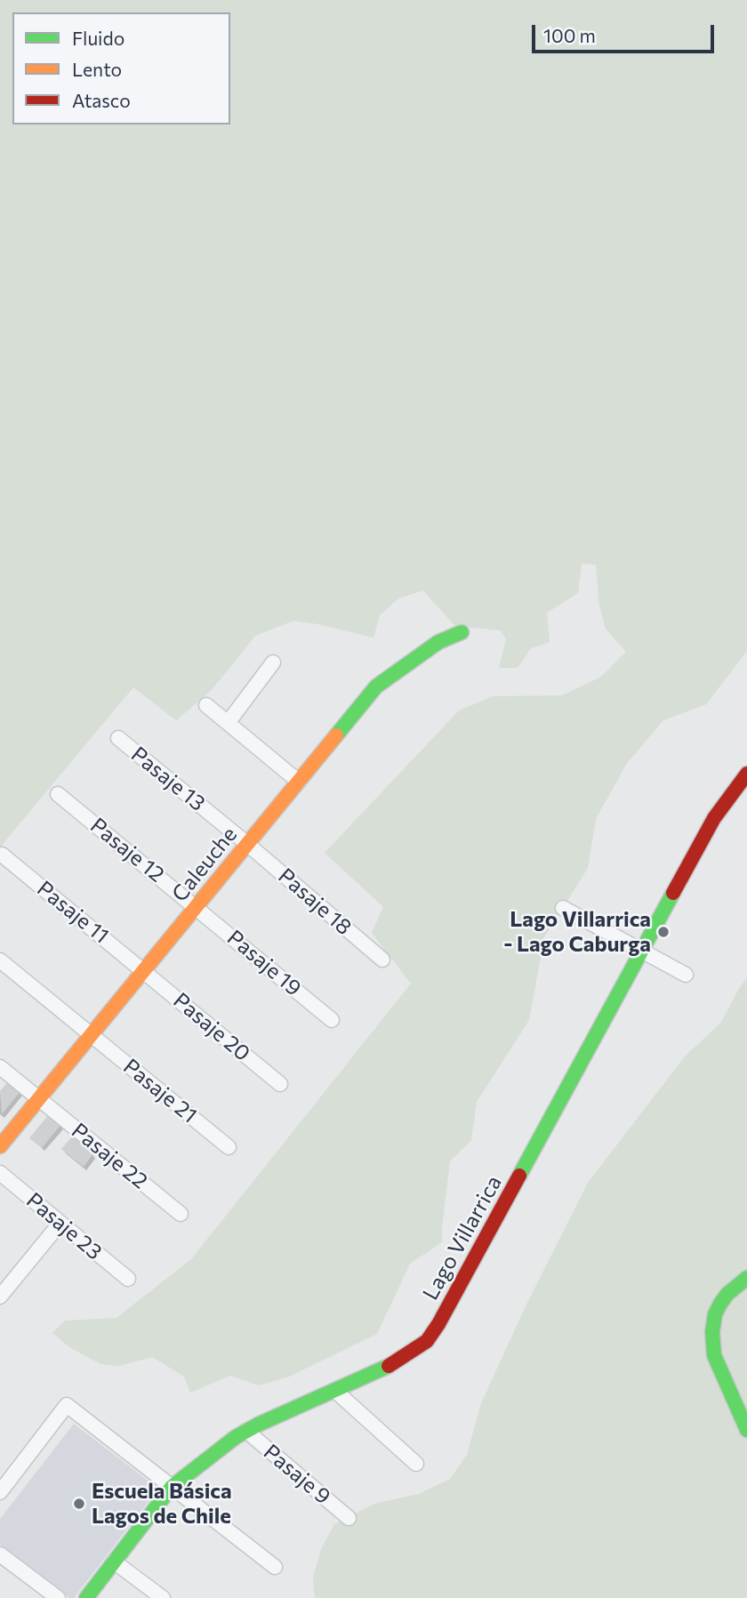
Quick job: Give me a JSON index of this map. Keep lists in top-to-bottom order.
{
  "streets": {
    "street": [
      "Pasaje 13",
      "Pasaje 12",
      "Caleuche",
      "Pasaje 18",
      "Pasaje 11",
      "Pasaje 19",
      "Pasaje 20",
      "Pasaje 21",
      "Pasaje 22",
      "Pasaje 23",
      "Lago Villarrica",
      "Pasaje 9"
    ]
  },
  "crossings": [
    ["Pasaje 13", "Caleuche"],
    ["Pasaje 13", "Pasaje 18"],
    ["Pasaje 12", "Caleuche"],
    ["Pasaje 12", "Pasaje 19"],
    ["Caleuche", "Pasaje 18"],
    ["Caleuche", "Pasaje 11"],
    ["Caleuche", "Pasaje 19"],
    ["Caleuche", "Pasaje 20"],
    ["Caleuche", "Pasaje 21"],
    ["Caleuche", "Pasaje 22"],
    ["Pasaje 11", "Pasaje 20"],
    ["Lago Villarrica", "Pasaje 9"]
  ],
  "places": ["Lago Villarrica - Lago Caburga", "Escuela Básica Lagos de Chile"],
  "legend": ["Fluido", "Lento", "Atasco"],
  "scale_bar": "100 m"
}
